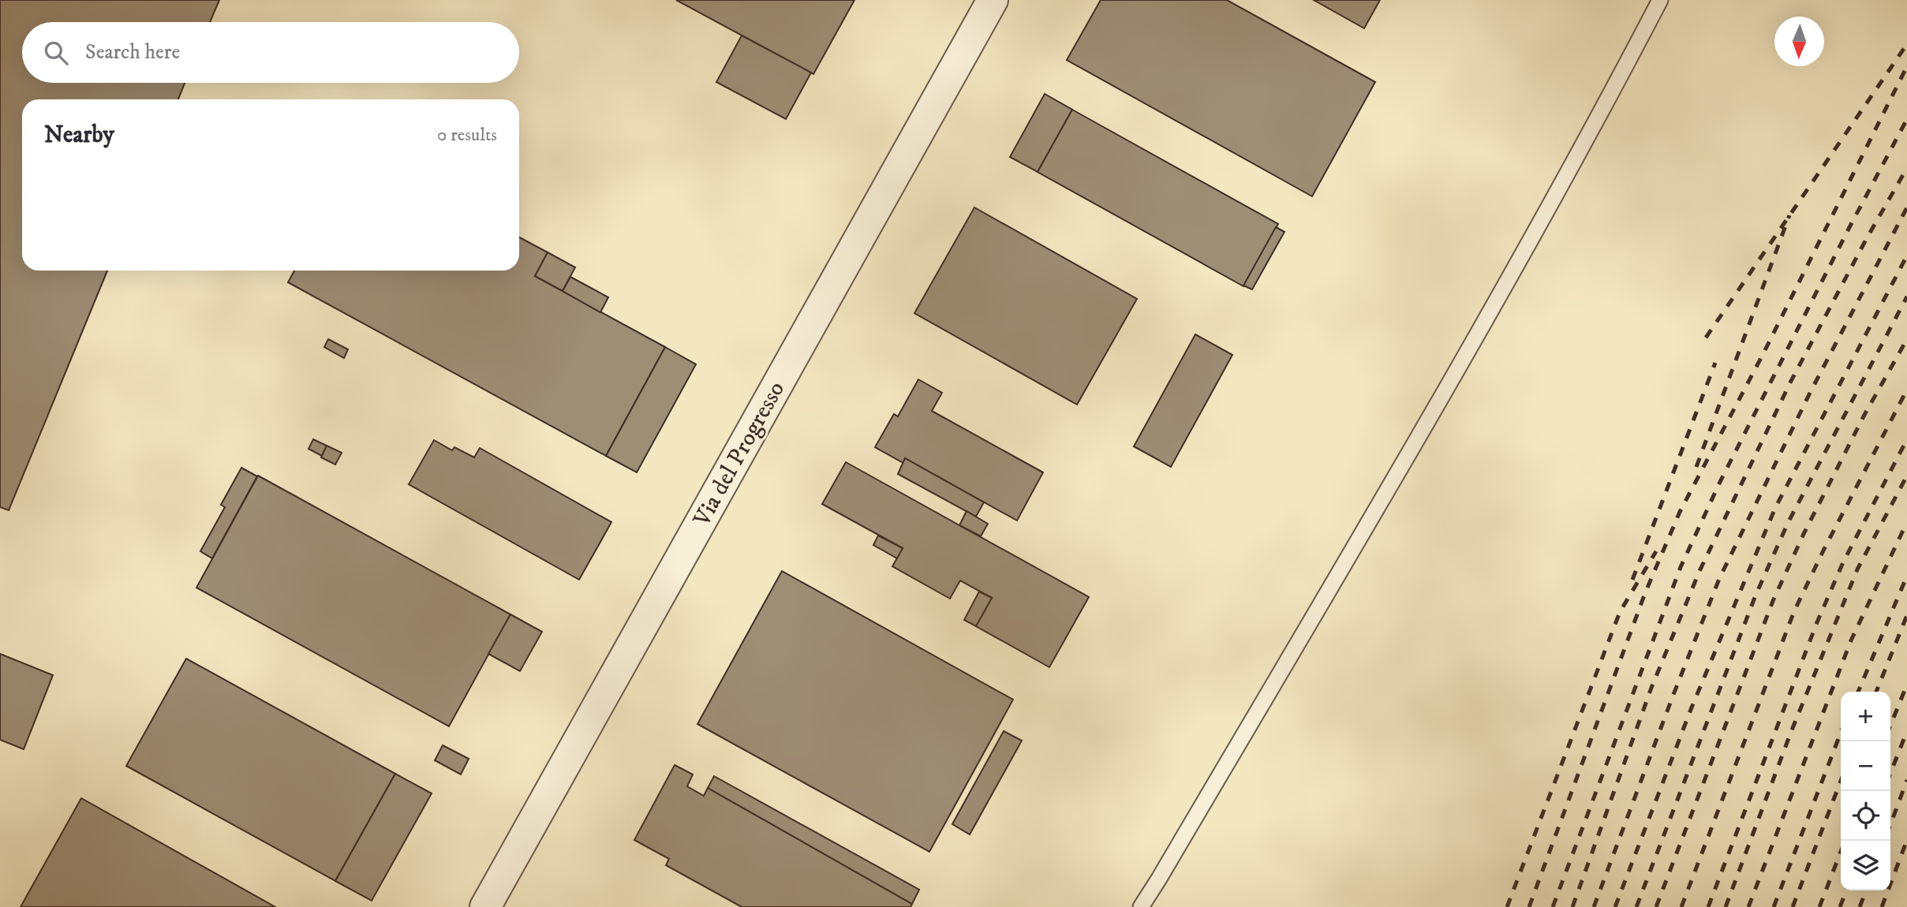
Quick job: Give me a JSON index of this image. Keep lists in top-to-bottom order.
{
  "streets": {
    "street": ["Via del Progresso"]
  },
  "north": "bottom",
  "page": {
    "search": "Search here",
    "heading": ["Nearby", "0 results"],
    "map_buttons": ["+", "−"]
  }
}
